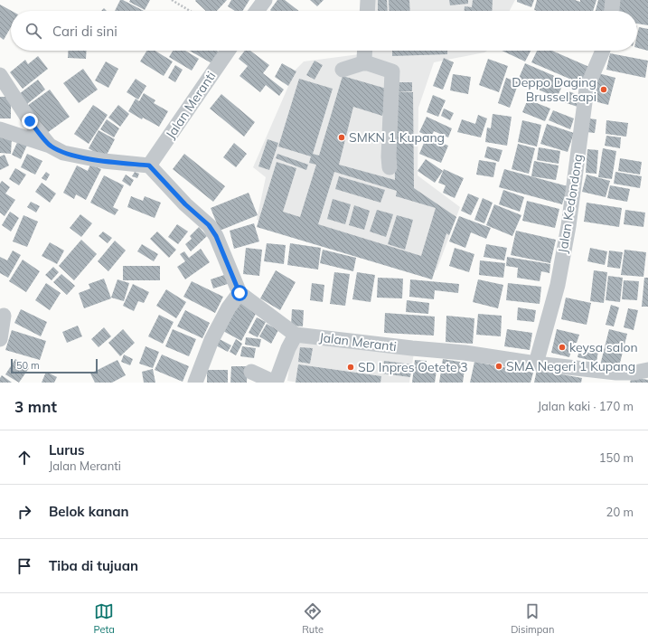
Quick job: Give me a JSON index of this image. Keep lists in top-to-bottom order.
{
  "streets": {
    "street": ["Jalan Meranti", "Jalan Kedondong"]
  },
  "crossings": [
    ["Jalan Meranti", "Jalan Kedondong"]
  ],
  "places": [
    "Deppo Daging Brussel sapi",
    "SMKN 1 Kupang",
    "keysa salon",
    "SMA Negeri 1 Kupang",
    "SD Inpres Oetete 3"
  ],
  "scale_bar": "50 m",
  "page": {
    "search": "Cari di sini",
    "scale": "50 m",
    "heading": ["3 mnt", "Jalan kaki · 170 m"],
    "list": [
      ["Lurus", "Jalan Meranti", "150 m"],
      ["Belok kanan", "20 m"],
      "Tiba di tujuan"
    ],
    "nav": ["Peta", "Rute", "Disimpan"]
  }
}
